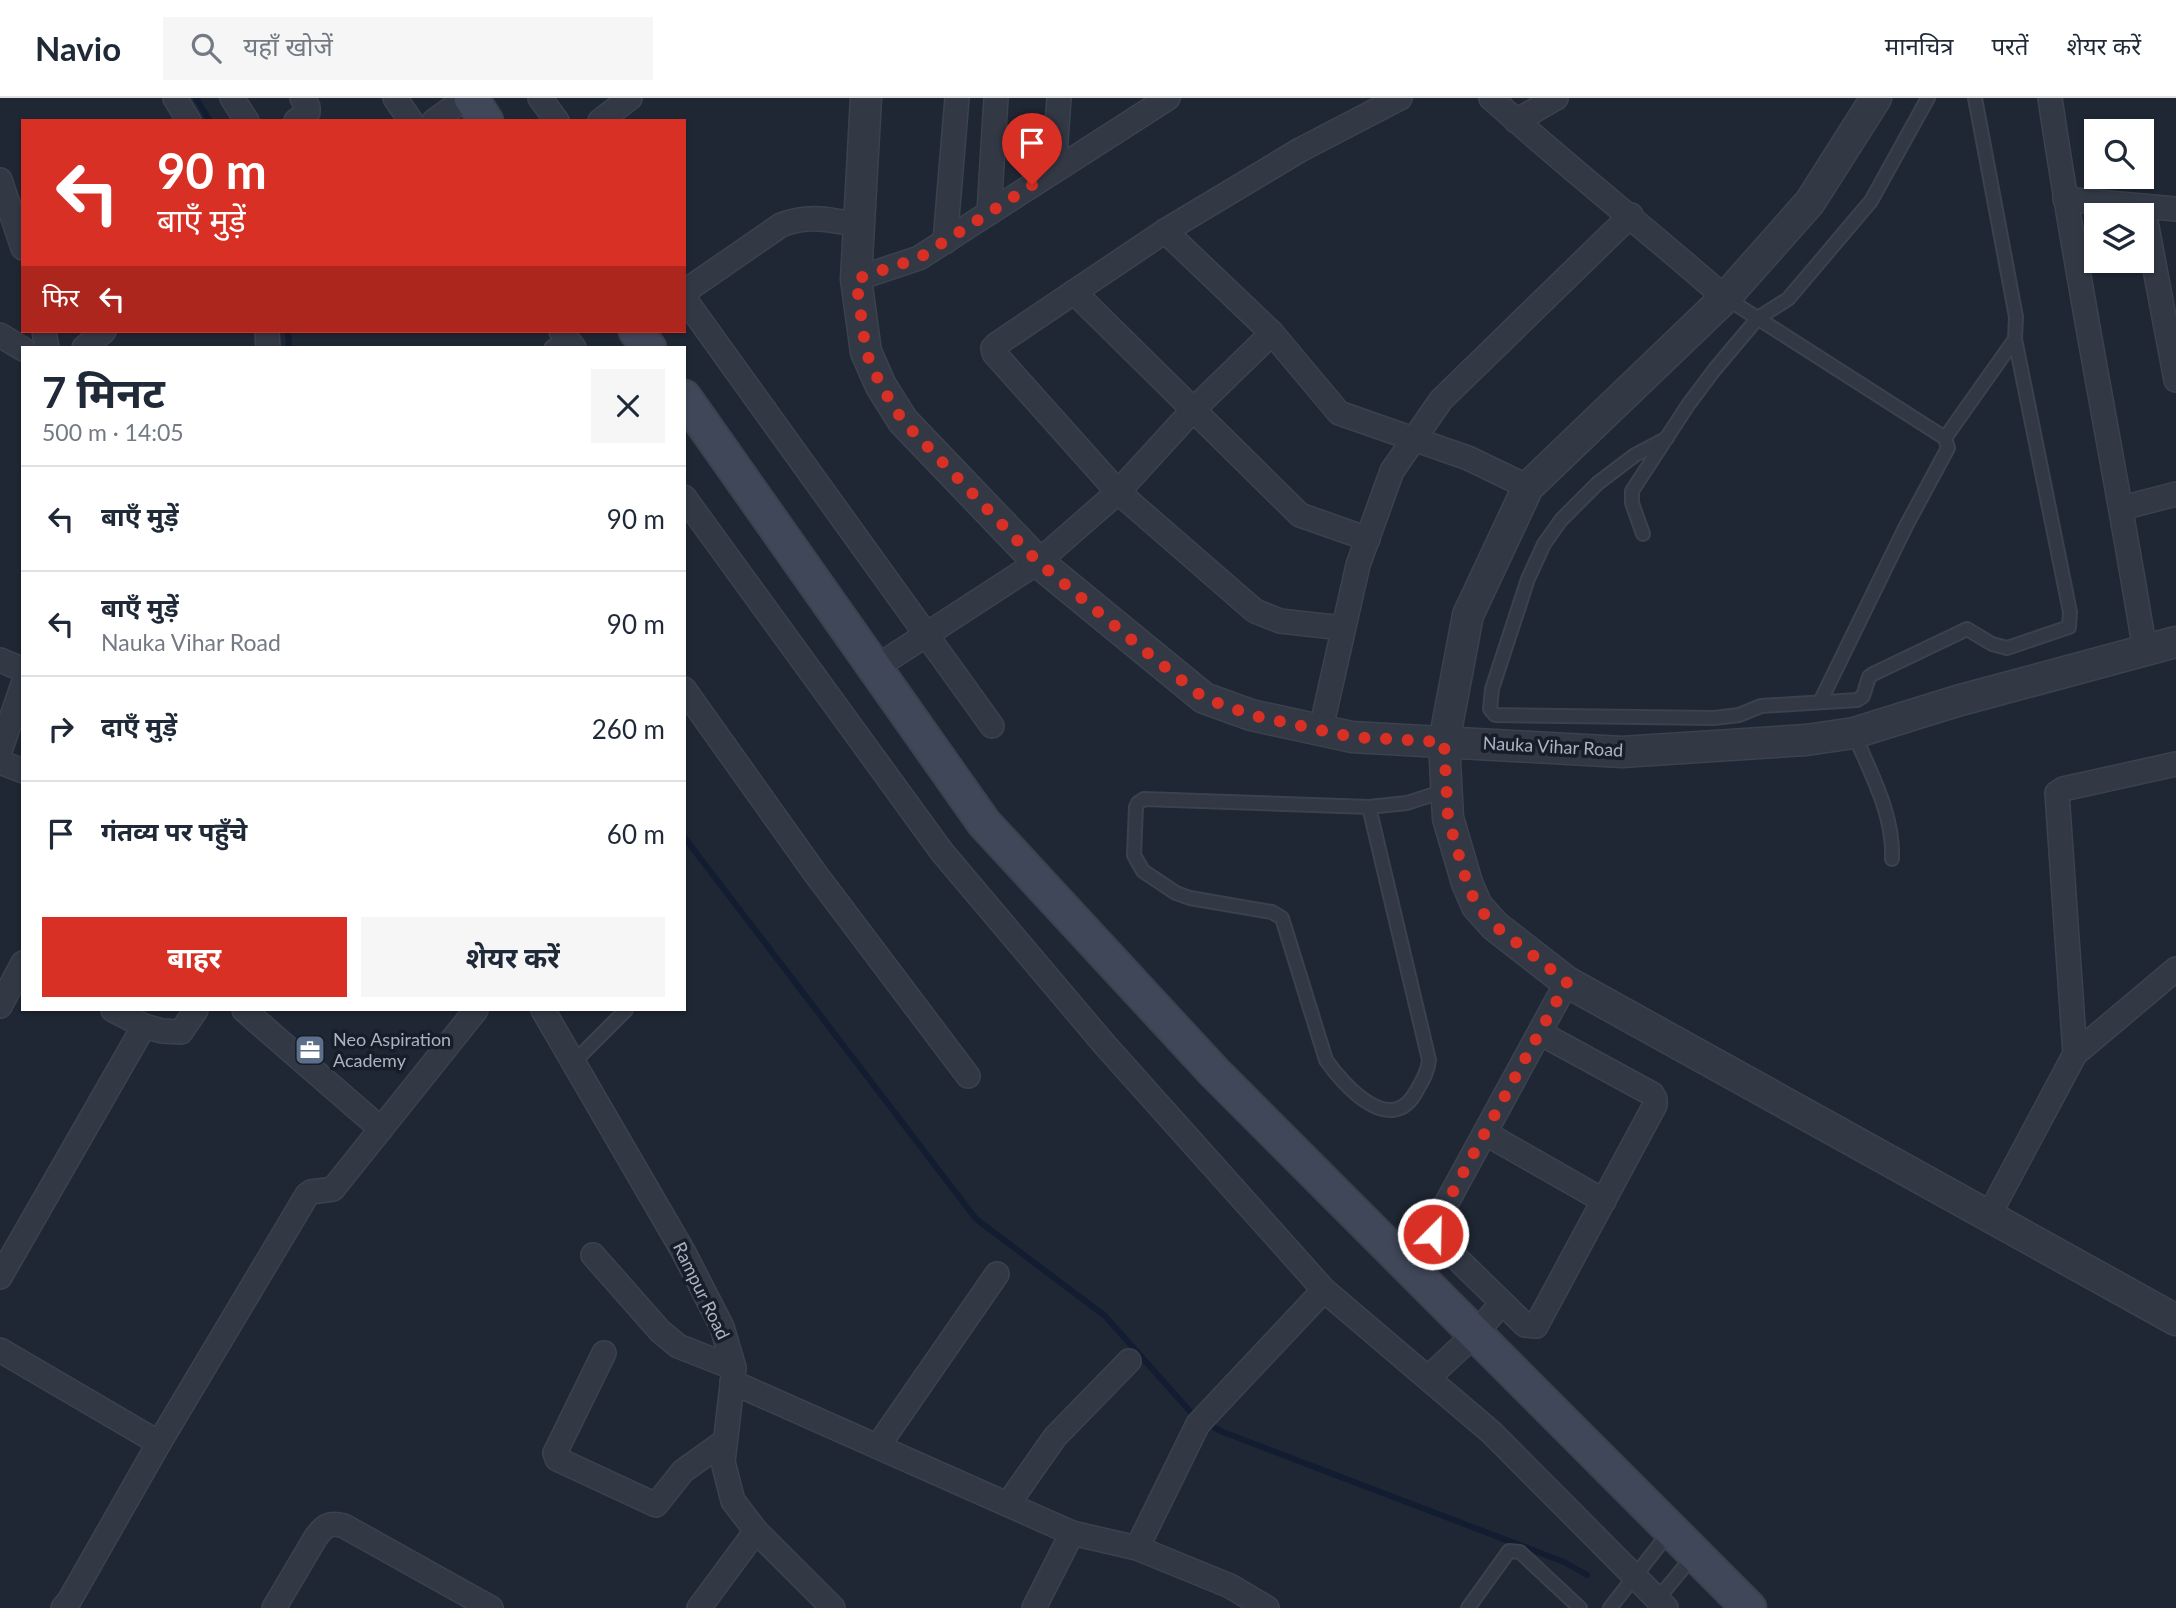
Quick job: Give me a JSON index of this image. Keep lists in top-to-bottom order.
{
  "streets": {
    "street": ["Nauka Vihar Road", "Rampur Road"]
  },
  "places": {
    "office": ["Neo Aspiration Academy"]
  },
  "page": {
    "header": "Navio",
    "search": "यहाँ खोजें",
    "nav": ["मानचित्र", "परतें", "शेयर करें"],
    "turn": ["90 m", "बाएँ मुड़ें"],
    "then": "फिर",
    "heading": ["7 मिनट", "500 m · 14:05"],
    "list": [
      {
        "name": "बाएँ मुड़ें",
        "value": "90 m"
      },
      {
        "name": "बाएँ मुड़ें",
        "note": "Nauka Vihar Road",
        "value": "90 m"
      },
      {
        "name": "दाएँ मुड़ें",
        "value": "260 m"
      },
      {
        "name": "गंतव्य पर पहुँचे",
        "value": "60 m"
      }
    ],
    "buttons": ["बाहर", "शेयर करें"]
  }
}
